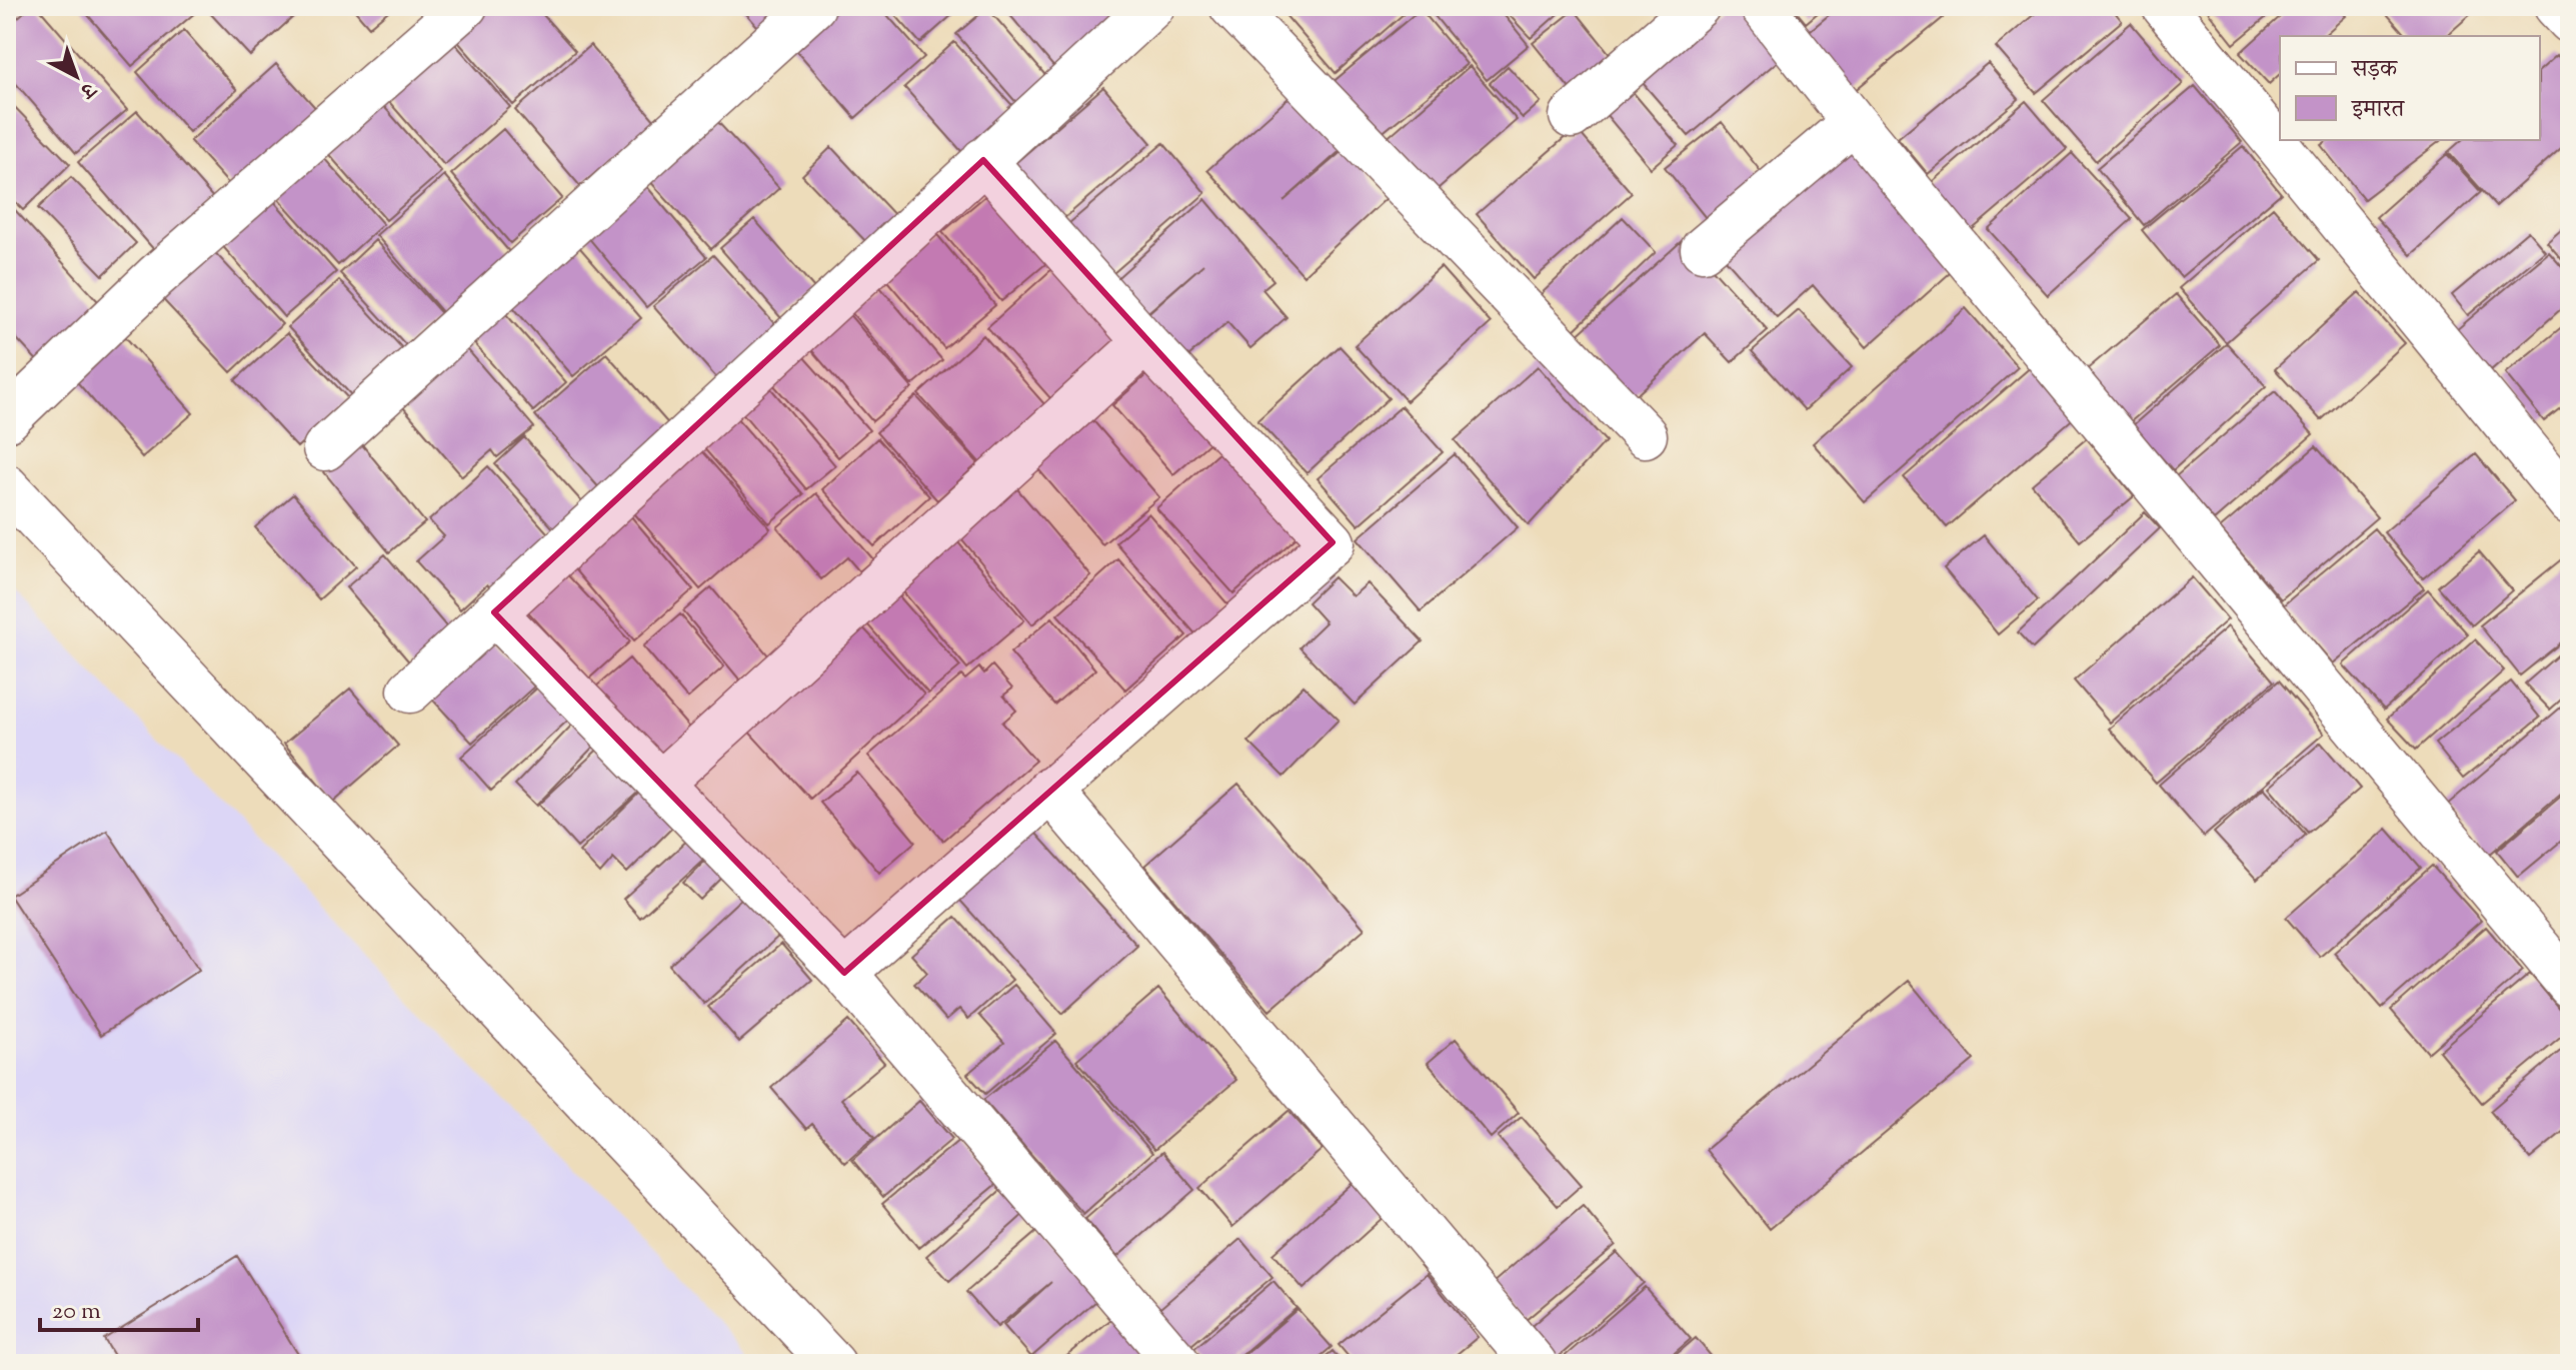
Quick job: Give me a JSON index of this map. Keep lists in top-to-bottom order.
{
  "legend": ["सड़क", "इमारत"],
  "scale_bar": "20 m",
  "north": "bottom right"
}
